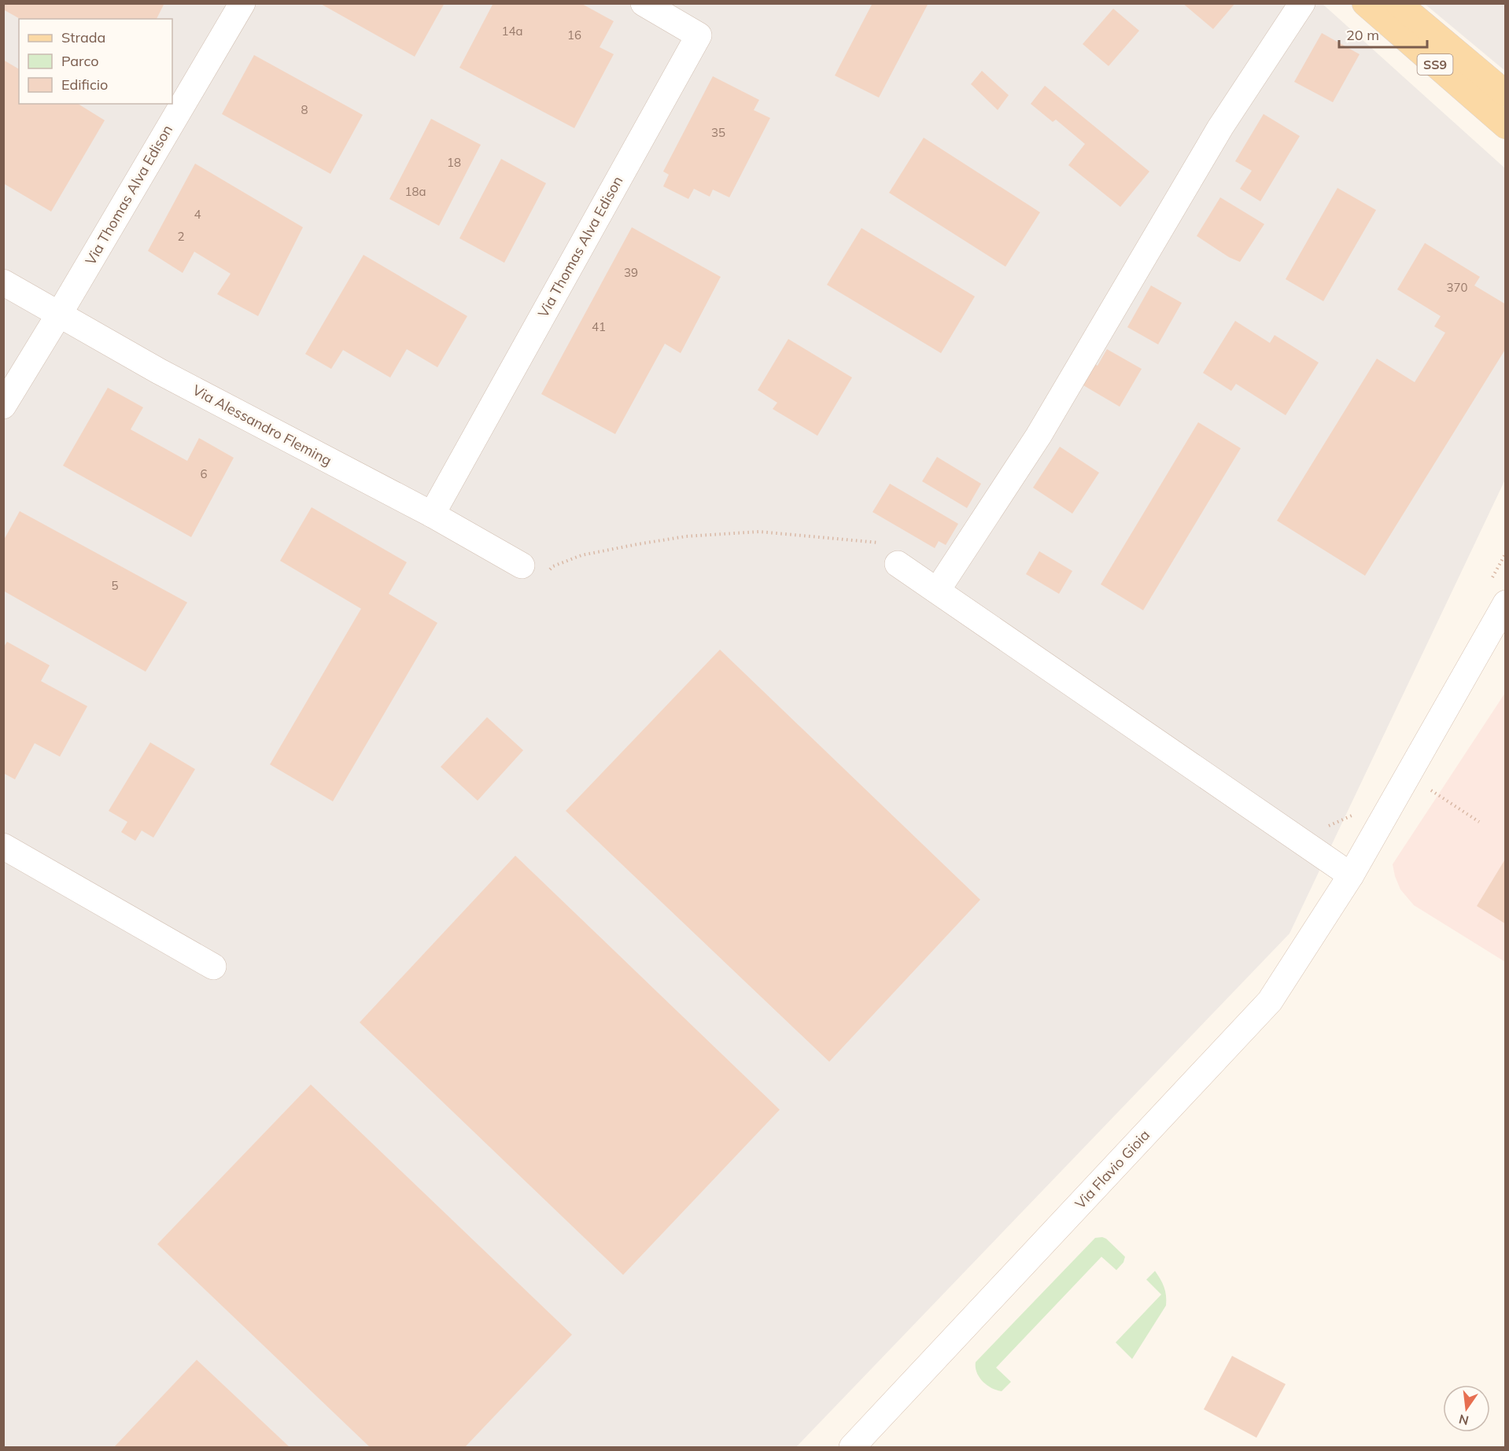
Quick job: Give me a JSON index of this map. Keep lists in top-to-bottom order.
{
  "streets": {
    "main road": ["SS9"],
    "street": ["Via Thomas Alva Edison", "Via Alessandro Fleming", "Via Flavio Gioia"]
  },
  "crossings": [
    ["Via Thomas Alva Edison", "Via Alessandro Fleming"]
  ],
  "house_numbers": [
    "14a",
    "16",
    "8",
    "35",
    "18",
    "18a",
    "4",
    "2",
    "39",
    "370",
    "41",
    "6",
    "5"
  ],
  "legend": ["Strada", "Parco", "Edificio"],
  "scale_bar": "20 m",
  "north": "bottom"
}
